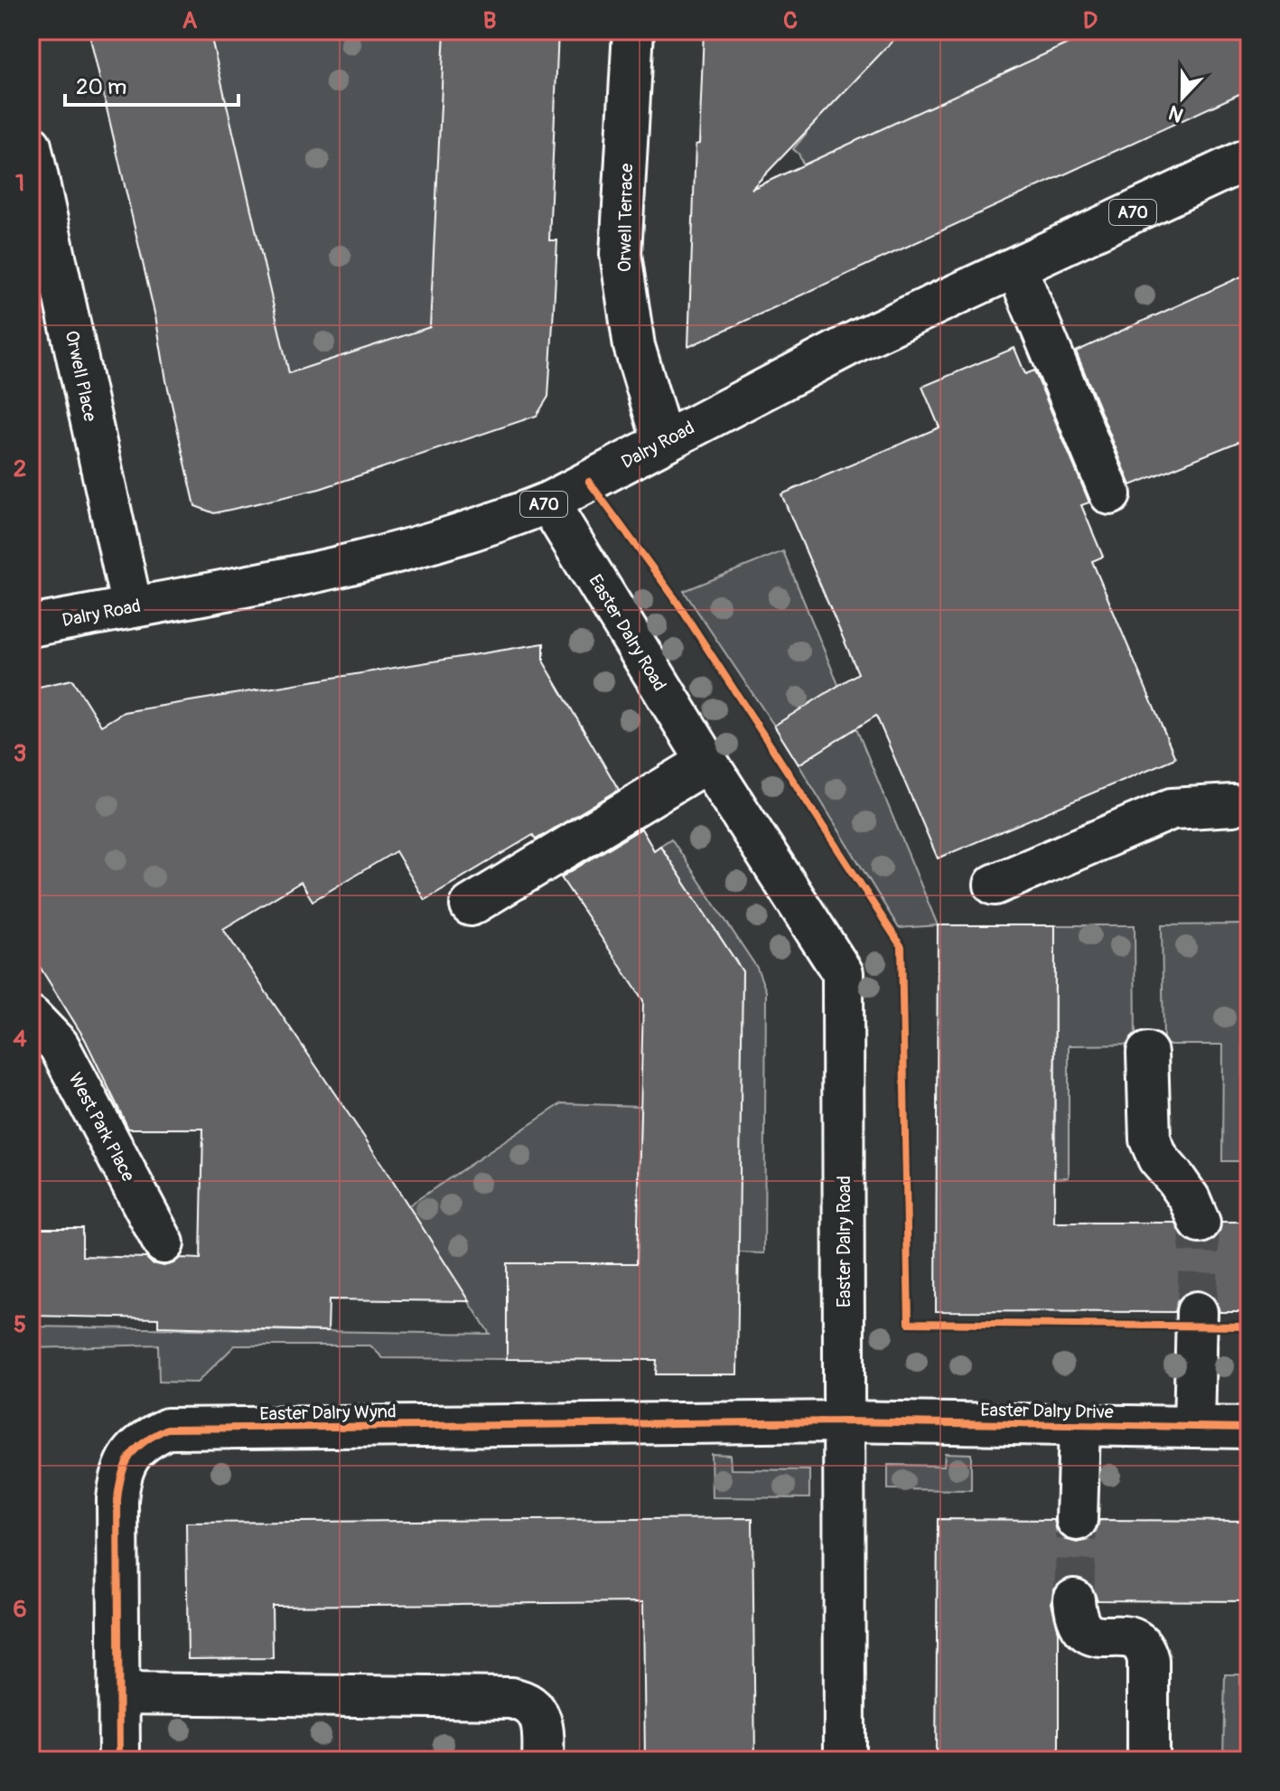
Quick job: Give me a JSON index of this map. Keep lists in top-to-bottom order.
{
  "streets": {
    "street": [
      "A70",
      "Orwell Terrace",
      "Orwell Place",
      "Dalry Road",
      "Easter Dalry Road",
      "West Park Place",
      "Easter Dalry Drive",
      "Easter Dalry Wynd"
    ]
  },
  "crossings": [
    ["Orwell Terrace", "Dalry Road"],
    ["Orwell Place", "Dalry Road"],
    ["Dalry Road", "Easter Dalry Road"],
    ["Easter Dalry Road", "Easter Dalry Drive"],
    ["Easter Dalry Road", "Easter Dalry Wynd"],
    ["Easter Dalry Drive", "Easter Dalry Wynd"]
  ],
  "scale_bar": "20 m",
  "north": "bottom",
  "grid": {
    "columns": [
      "A",
      "B",
      "C",
      "D"
    ],
    "rows": [
      "1",
      "2",
      "3",
      "4",
      "5",
      "6"
    ]
  }
}
